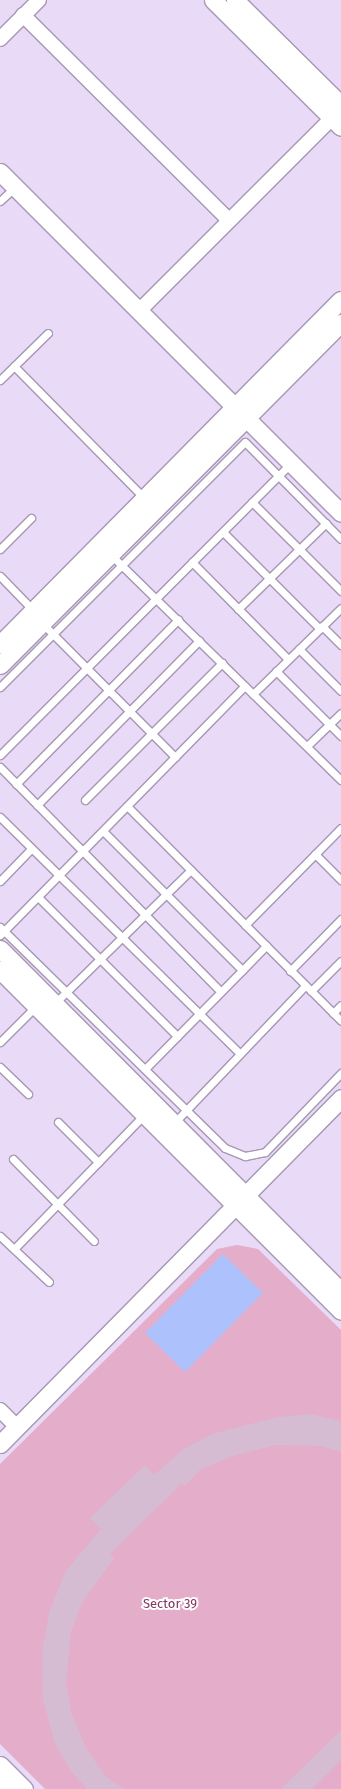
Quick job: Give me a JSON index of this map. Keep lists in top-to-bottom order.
{
  "parks": ["Sector 39"]
}
